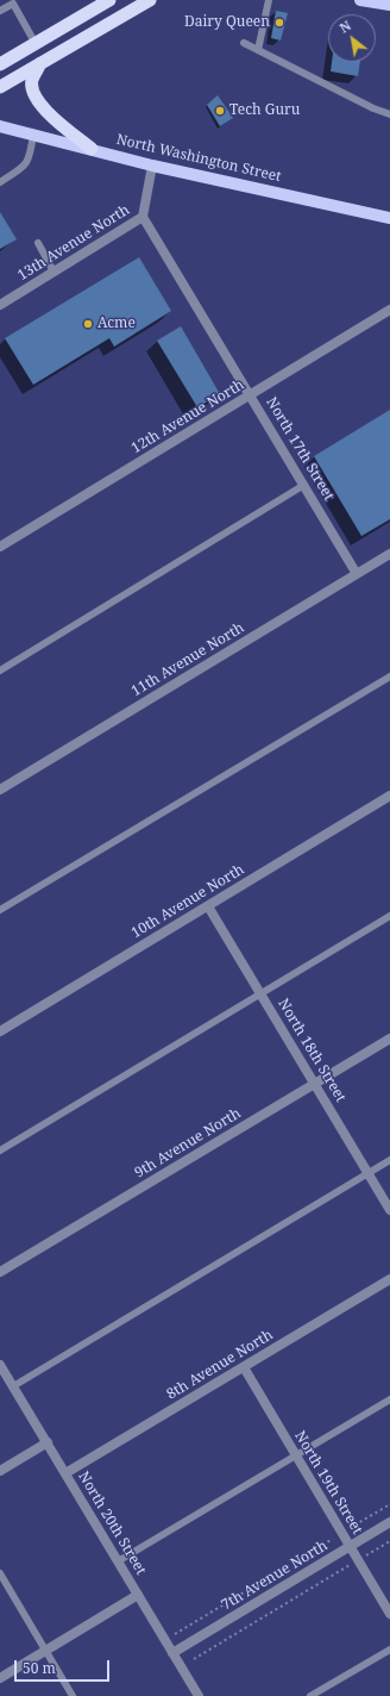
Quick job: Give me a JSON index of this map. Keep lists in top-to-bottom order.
{
  "streets": {
    "main road": ["North Washington Street"],
    "street": [
      "13th Avenue North",
      "12th Avenue North",
      "North 17th Street",
      "11th Avenue North",
      "10th Avenue North",
      "North 18th Street",
      "9th Avenue North",
      "8th Avenue North",
      "North 19th Street",
      "North 20th Street",
      "7th Avenue North"
    ]
  },
  "crossings": [
    ["North Washington Street", "13th Avenue North"],
    ["13th Avenue North", "North 17th Street"],
    ["12th Avenue North", "North 17th Street"],
    ["North 17th Street", "11th Avenue North"],
    ["10th Avenue North", "North 18th Street"],
    ["North 18th Street", "9th Avenue North"],
    ["8th Avenue North", "North 19th Street"],
    ["8th Avenue North", "North 20th Street"],
    ["North 19th Street", "7th Avenue North"],
    ["North 20th Street", "7th Avenue North"]
  ],
  "places": ["Dairy Queen", "Tech Guru", "Acme"],
  "scale_bar": "50 m",
  "north": "top left"
}
